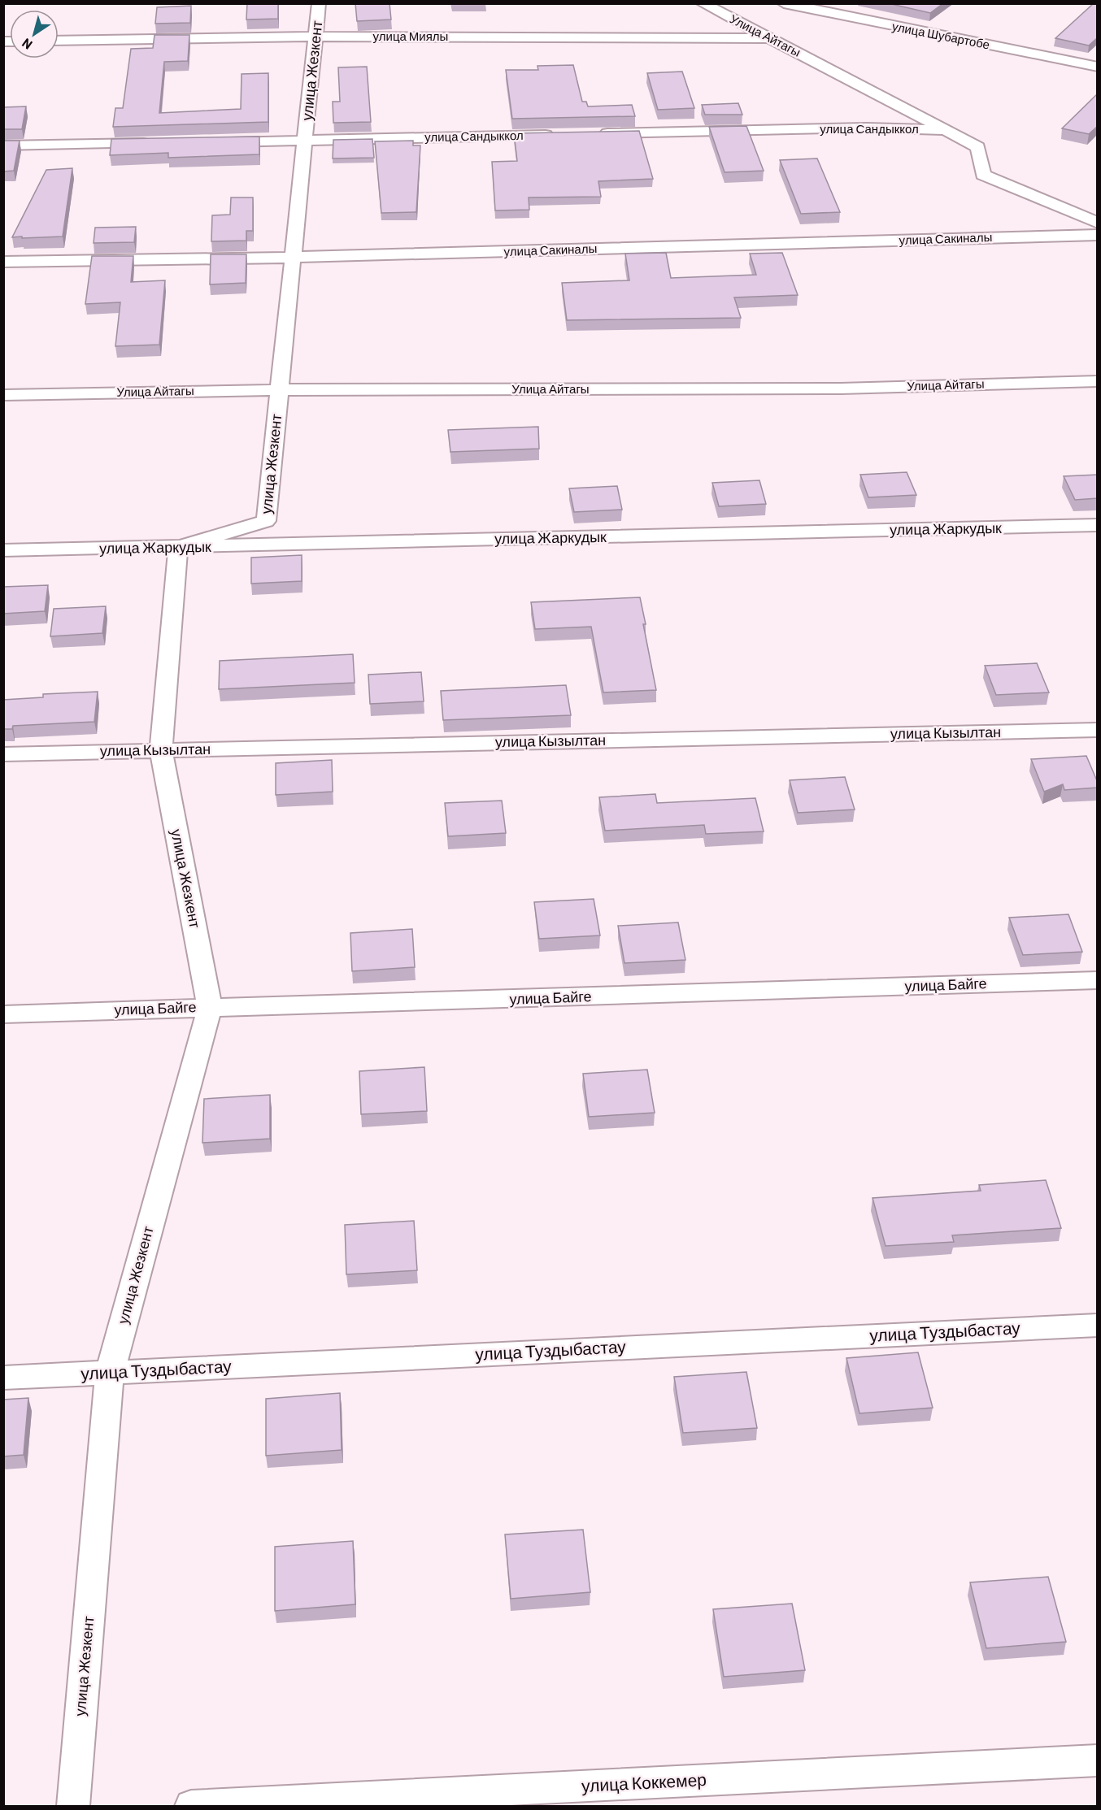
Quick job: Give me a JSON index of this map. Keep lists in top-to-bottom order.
{
  "streets": {
    "street": [
      "Улица Айтагы",
      "улица Шубартобе",
      "улица Миялы",
      "улица Жезкент",
      "улица Сандыккол",
      "улица Сакиналы",
      "улица Жаркудык",
      "улица Кызылтан",
      "улица Байге",
      "улица Туздыбастау",
      "улица Коккемер"
    ]
  },
  "crossings": [
    ["Улица Айтагы", "улица Миялы"],
    ["Улица Айтагы", "улица Жезкент"],
    ["Улица Айтагы", "улица Сандыккол"],
    ["улица Миялы", "улица Жезкент"],
    ["улица Жезкент", "улица Сандыккол"],
    ["улица Жезкент", "улица Сакиналы"],
    ["улица Жезкент", "улица Жаркудык"],
    ["улица Жезкент", "улица Кызылтан"],
    ["улица Жезкент", "улица Байге"],
    ["улица Жезкент", "улица Туздыбастау"]
  ],
  "north": "bottom left"
}
